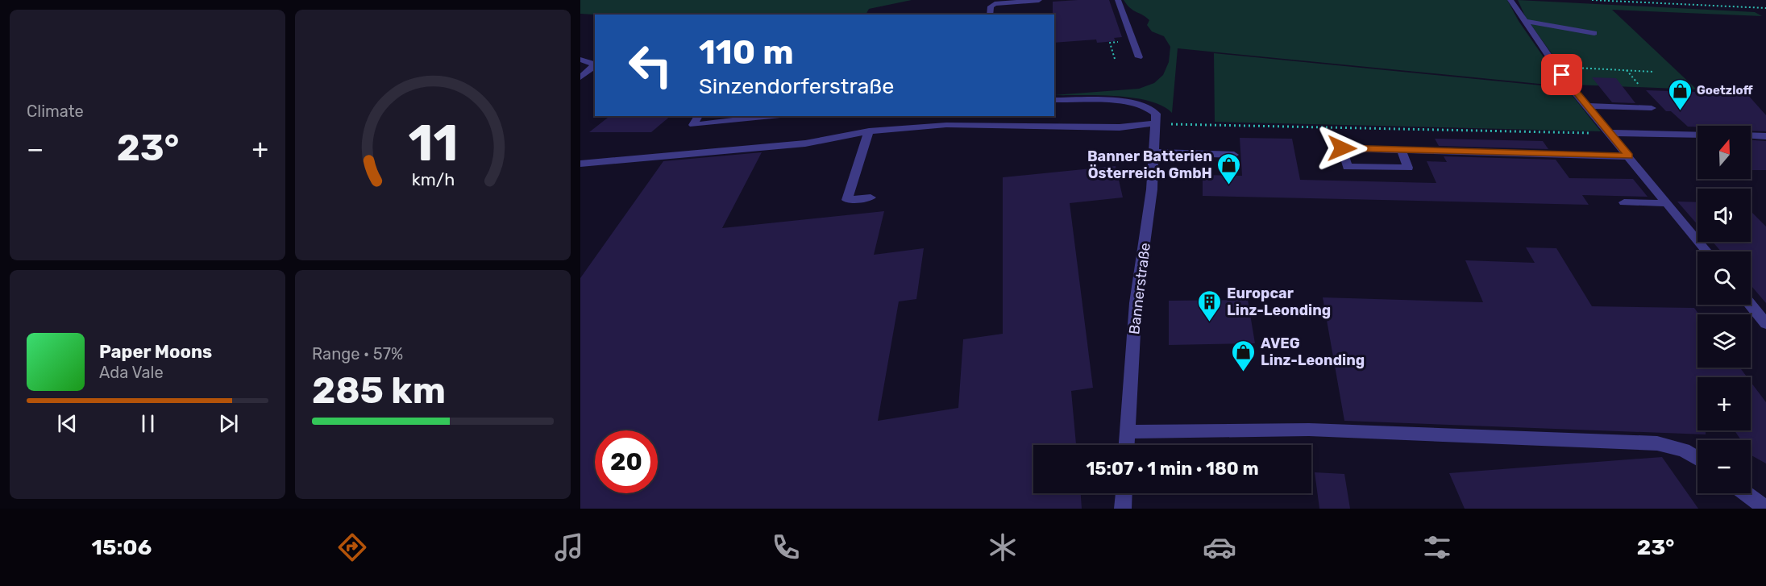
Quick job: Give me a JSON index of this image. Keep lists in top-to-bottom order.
{
  "streets": {
    "street": ["Bannerstraße"]
  },
  "places": {
    "shop": ["Goetzloff", "Banner Batterien Österreich GmbH", "AVEG Linz-Leonding"],
    "building": ["Europcar Linz-Leonding"]
  },
  "north": "top",
  "page": {
    "tile": [
      "Climate",
      ["Range · 57%", "285 km"]
    ],
    "turn": ["110 m", "Sinzendorferstraße"],
    "map_buttons": ["+", "−"],
    "heat": ["−", "23°", "+"],
    "song": ["Paper Moons", "Ada Vale"],
    "limit": "20",
    "trip": "15:07 · 1 min · 180 m",
    "tabs": ["15:06", "23°"],
    "gauge": ["11", "km/h"]
  }
}
